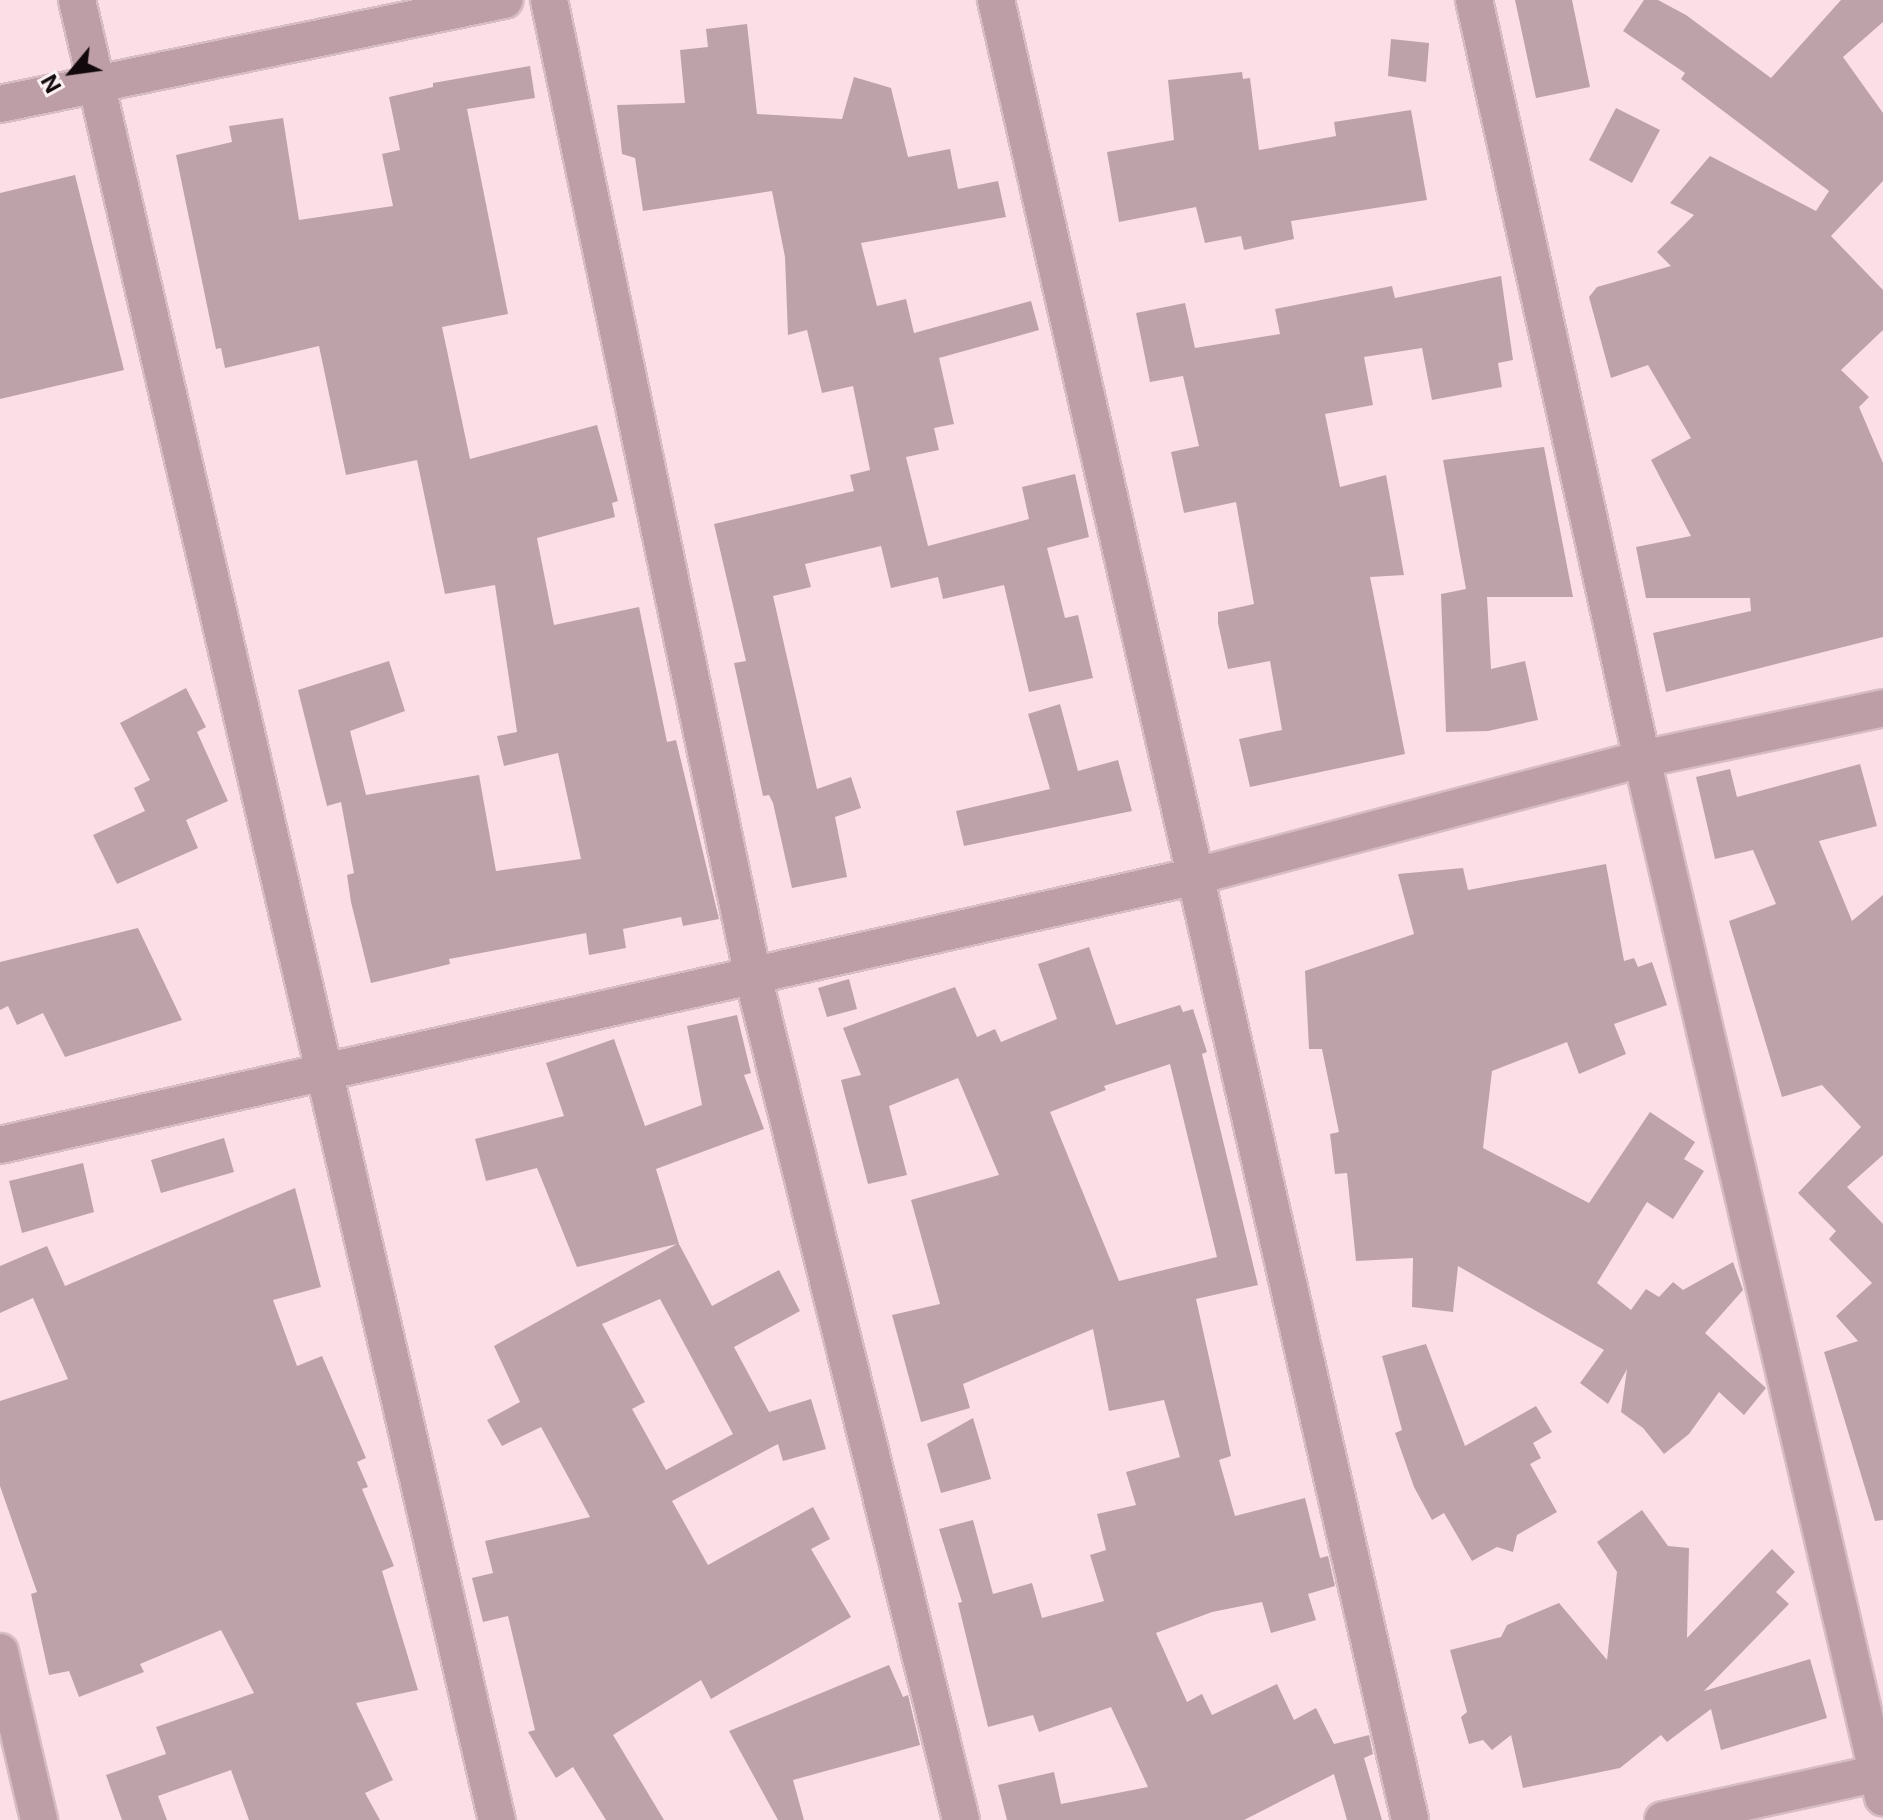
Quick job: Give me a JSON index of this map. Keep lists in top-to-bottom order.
{
  "north": "bottom left"
}
